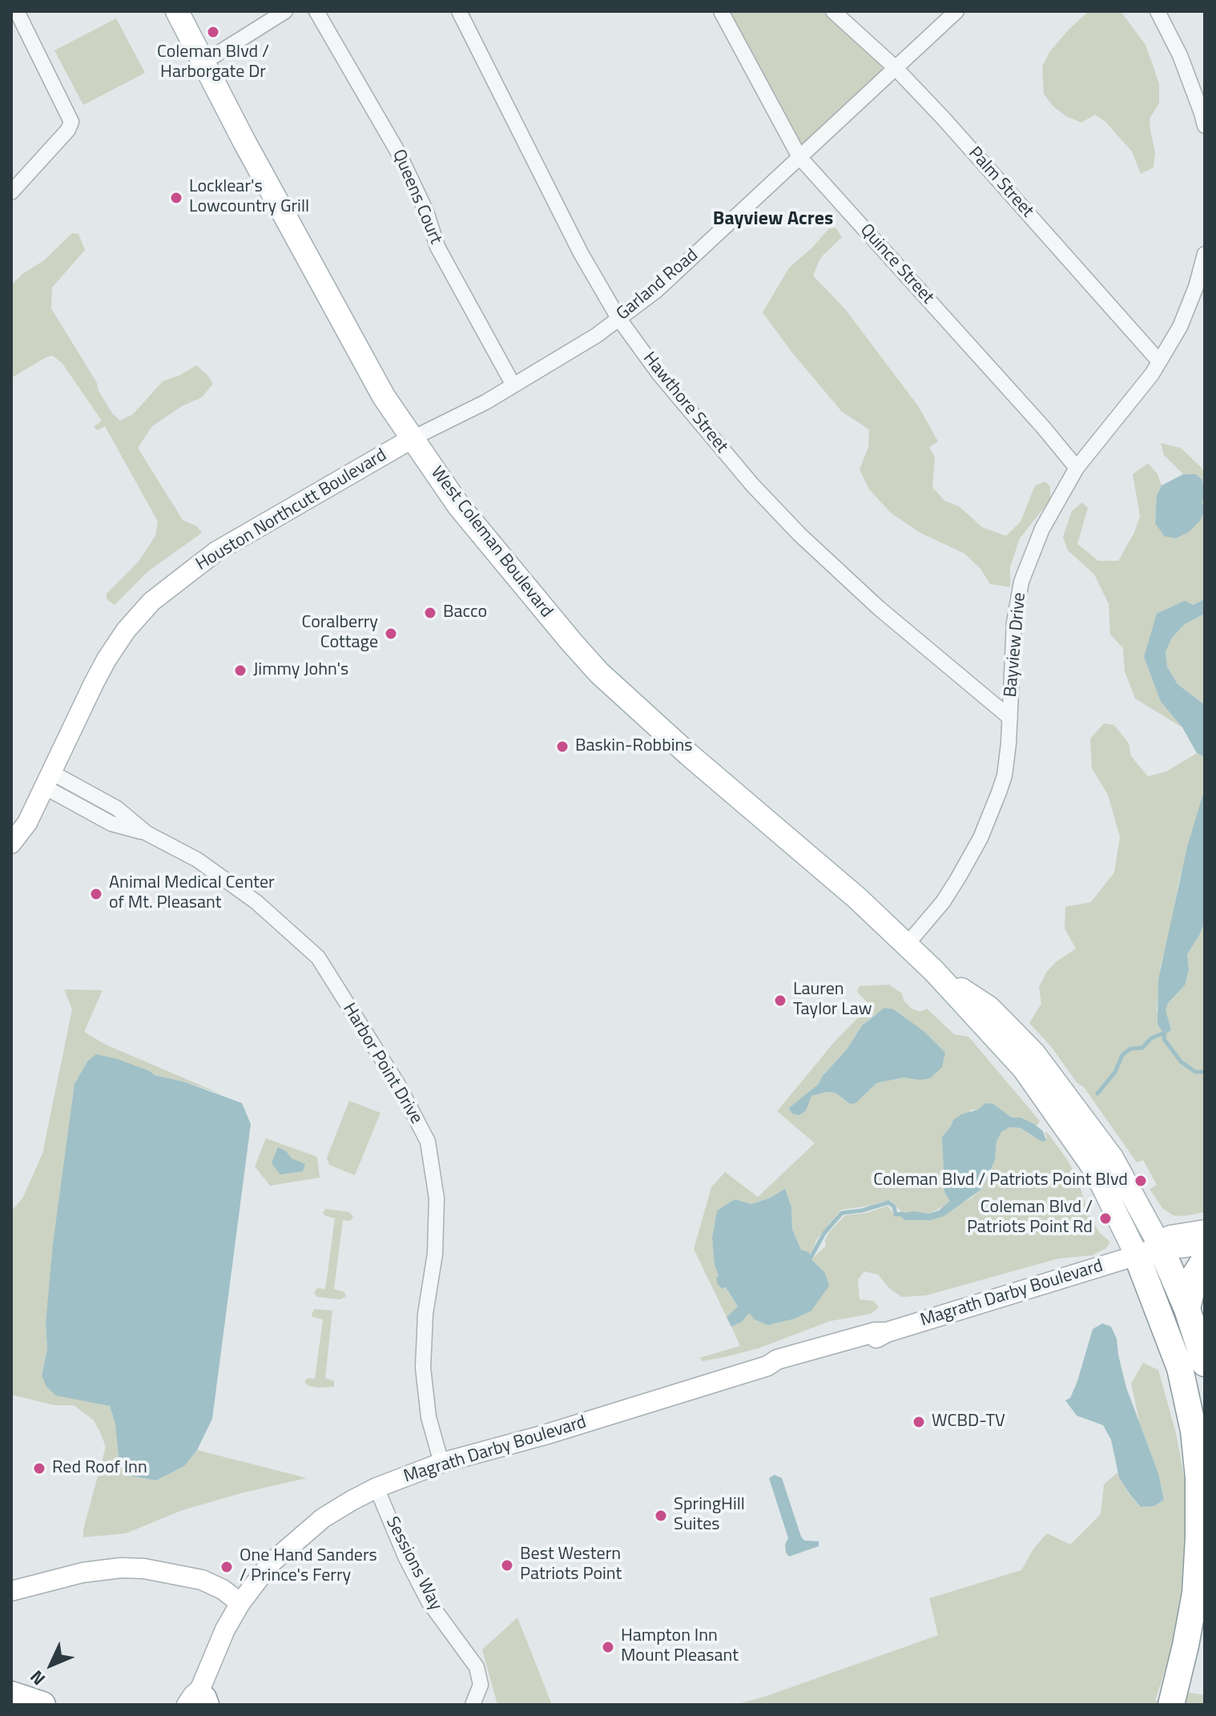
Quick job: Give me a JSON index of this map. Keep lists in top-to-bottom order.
{
  "streets": {
    "main road": ["Houston Northcutt Boulevard", "West Coleman Boulevard", "Magrath Darby Boulevard"],
    "street": [
      "Palm Street",
      "Queens Court",
      "Quince Street",
      "Garland Road",
      "Hawthore Street",
      "Bayview Drive",
      "Harbor Point Drive",
      "Sessions Way"
    ]
  },
  "crossings": [
    ["Palm Street", "Garland Road"],
    ["Palm Street", "Bayview Drive"],
    ["Queens Court", "Garland Road"],
    ["Quince Street", "Garland Road"],
    ["Quince Street", "Bayview Drive"],
    ["Garland Road", "Hawthore Street"],
    ["Garland Road", "Houston Northcutt Boulevard"],
    ["Garland Road", "West Coleman Boulevard"],
    ["Hawthore Street", "Bayview Drive"],
    ["Houston Northcutt Boulevard", "West Coleman Boulevard"],
    ["Houston Northcutt Boulevard", "Harbor Point Drive"],
    ["West Coleman Boulevard", "Bayview Drive"],
    ["West Coleman Boulevard", "Magrath Darby Boulevard"],
    ["Harbor Point Drive", "Magrath Darby Boulevard"],
    ["Magrath Darby Boulevard", "Sessions Way"]
  ],
  "districts": ["Bayview Acres"],
  "places": [
    "Coleman Blvd / Harborgate Dr",
    "Locklear's Lowcountry Grill",
    "Bacco",
    "Coralberry Cottage",
    "Jimmy John's",
    "Baskin-Robbins",
    "Animal Medical Center of Mt. Pleasant",
    "Lauren Taylor Law",
    "Coleman Blvd / Patriots Point Blvd",
    "Coleman Blvd / Patriots Point Rd",
    "WCBD-TV",
    "Red Roof Inn",
    "SpringHill Suites",
    "Best Western Patriots Point",
    "One Hand Sanders / Prince's Ferry",
    "Hampton Inn Mount Pleasant"
  ],
  "north": "bottom left"
}
